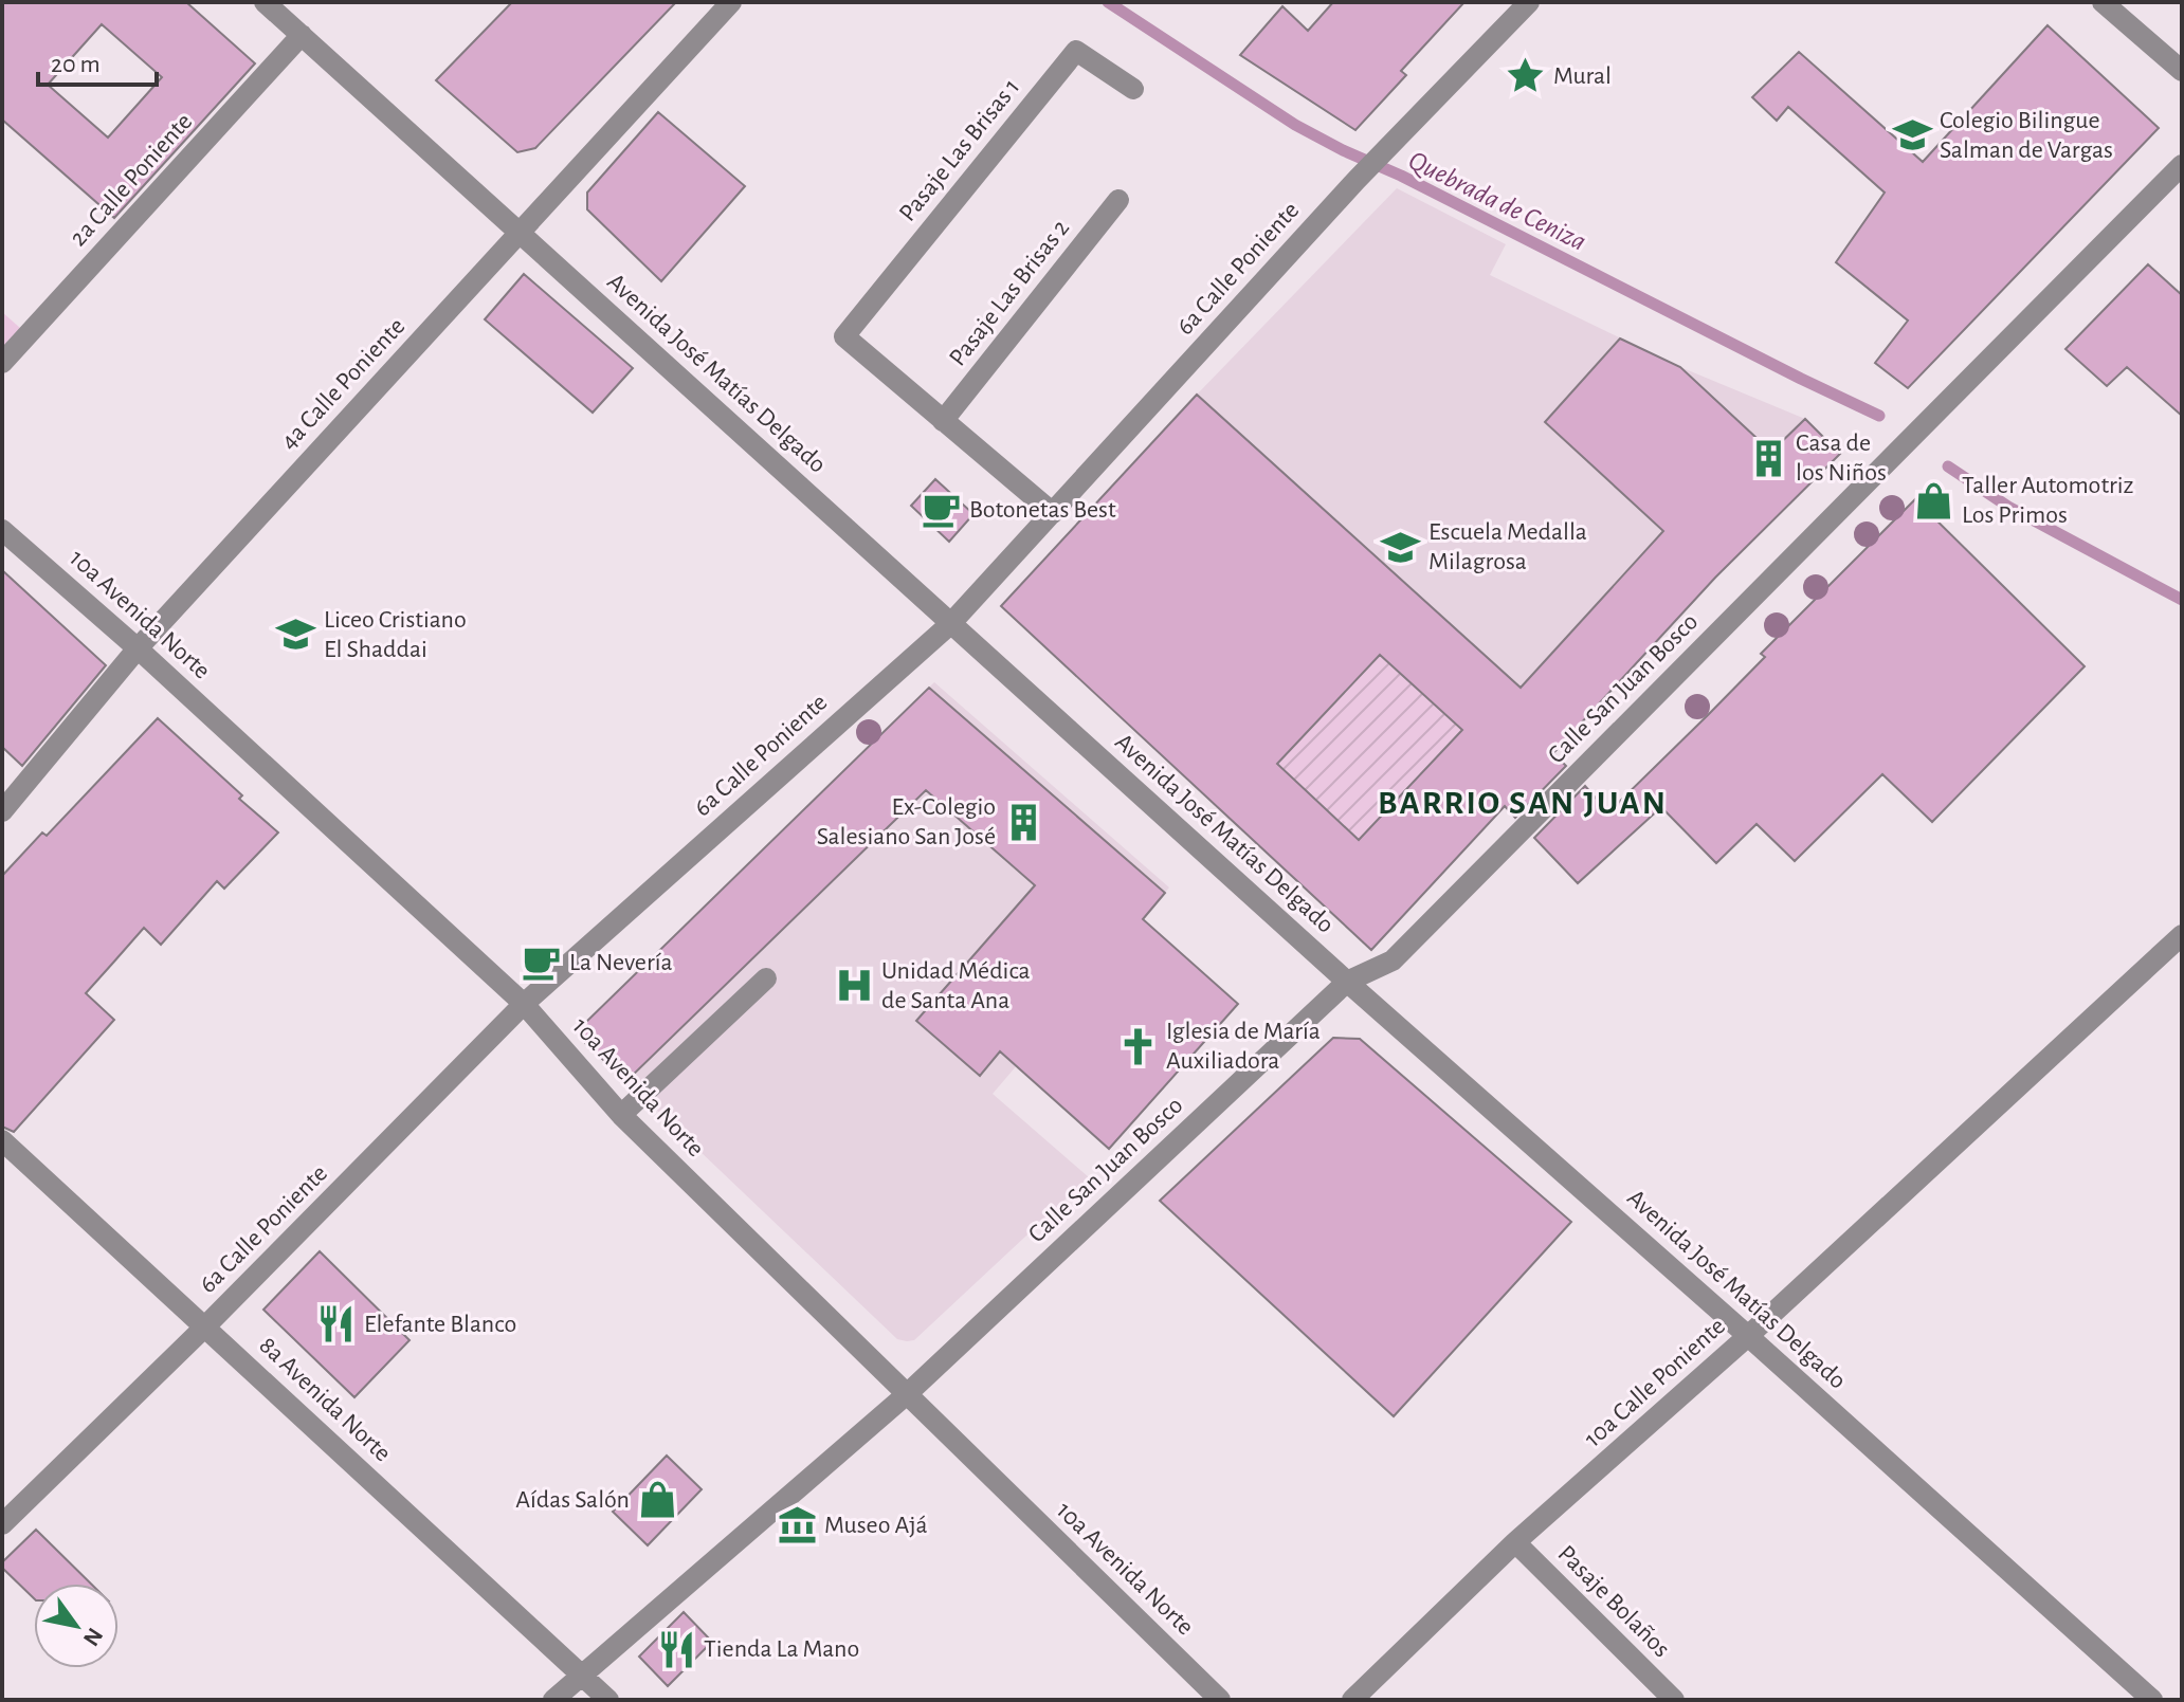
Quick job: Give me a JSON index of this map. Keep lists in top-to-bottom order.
{
  "streets": {
    "street": [
      "Pasaje Las Brisas 1",
      "2a Calle Poniente",
      "6a Calle Poniente",
      "Pasaje Las Brisas 2",
      "Avenida José Matías Delgado",
      "4a Calle Poniente",
      "10a Avenida Norte",
      "Calle San Juan Bosco",
      "10a Calle Poniente",
      "8a Avenida Norte",
      "Pasaje Bolaños"
    ]
  },
  "crossings": [
    ["Pasaje Las Brisas 1", "Pasaje Las Brisas 2"],
    ["2a Calle Poniente", "Avenida José Matías Delgado"],
    ["6a Calle Poniente", "Avenida José Matías Delgado"],
    ["6a Calle Poniente", "10a Avenida Norte"],
    ["6a Calle Poniente", "8a Avenida Norte"],
    ["Avenida José Matías Delgado", "4a Calle Poniente"],
    ["Avenida José Matías Delgado", "Calle San Juan Bosco"],
    ["Avenida José Matías Delgado", "10a Calle Poniente"],
    ["4a Calle Poniente", "10a Avenida Norte"],
    ["10a Avenida Norte", "Calle San Juan Bosco"],
    ["Calle San Juan Bosco", "8a Avenida Norte"],
    ["10a Calle Poniente", "Pasaje Bolaños"]
  ],
  "districts": ["BARRIO SAN JUAN"],
  "water": ["Quebrada de Ceniza"],
  "places": {
    "place": ["Mural"],
    "school or university": ["Colegio Bilingue Salman de Vargas", "Escuela Medalla Milagrosa", "Liceo Cristiano El Shaddai"],
    "building": ["Casa de los Niños", "Ex-Colegio Salesiano San José"],
    "shop": ["Taller Automotriz Los Primos", "Aídas Salón"],
    "cafe": ["Botonetas Best", "La Nevería"],
    "hospital": ["Unidad Médica de Santa Ana"],
    "church": ["Iglesia de María Auxiliadora"],
    "restaurant": ["Elefante Blanco", "Tienda La Mano"],
    "museum": ["Museo Ajá"]
  },
  "scale_bar": "20 m",
  "north": "bottom right"
}
